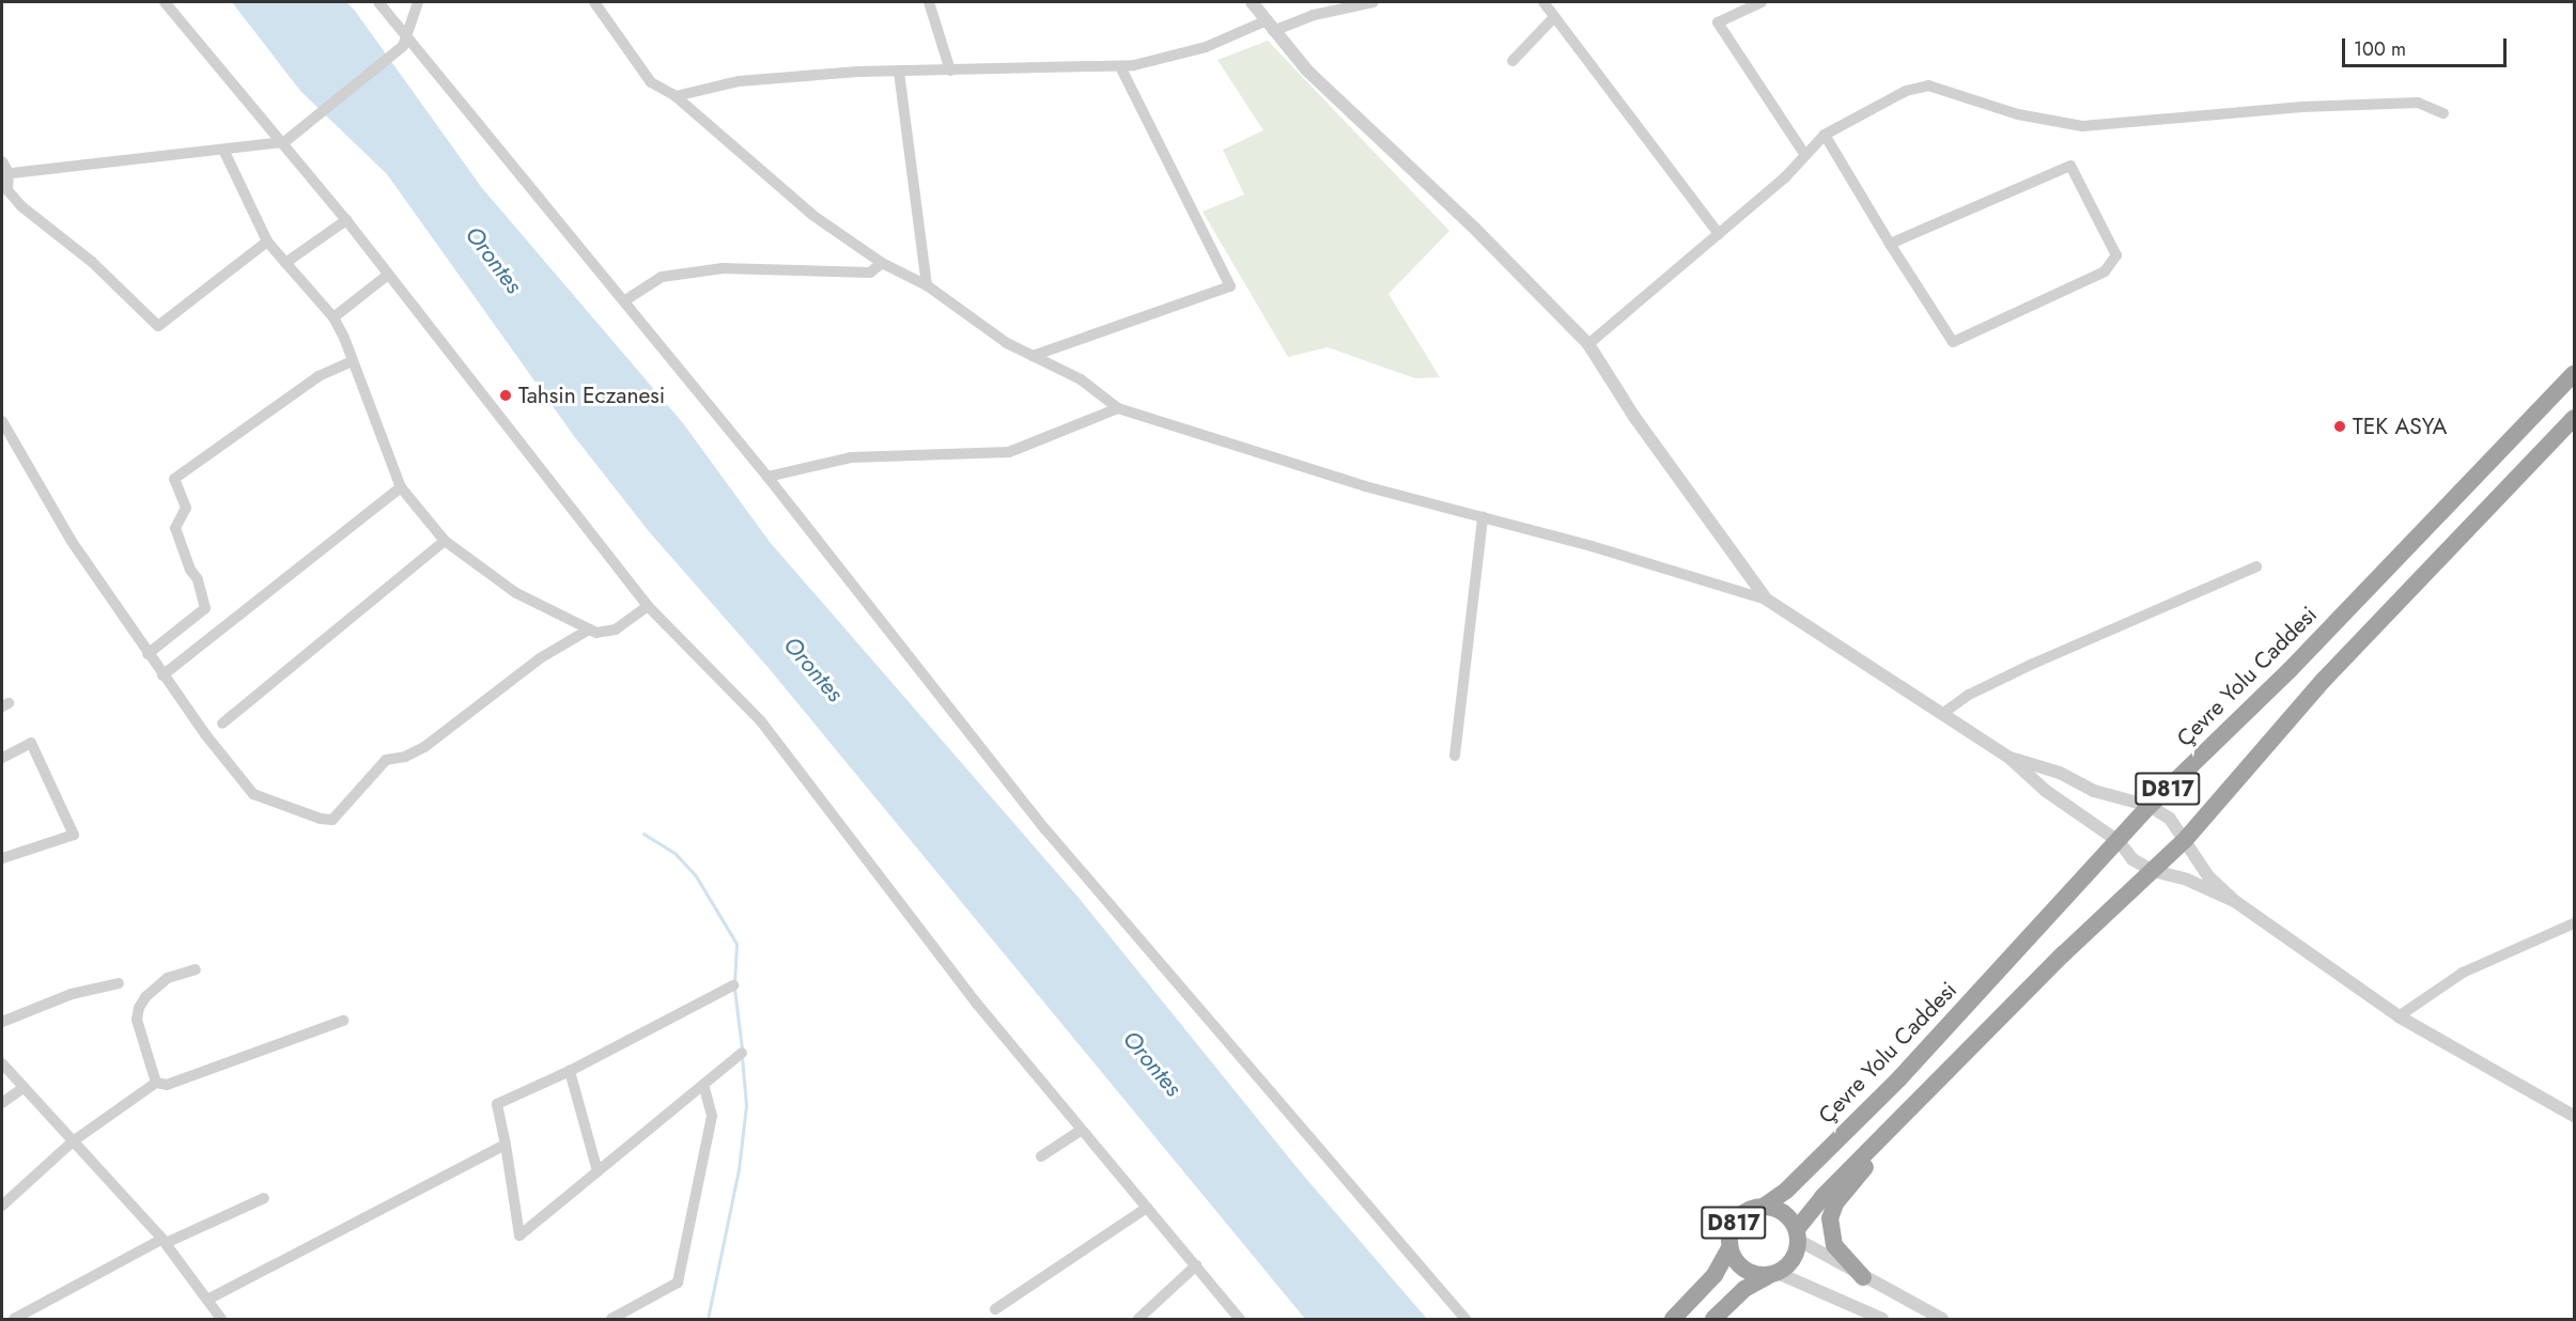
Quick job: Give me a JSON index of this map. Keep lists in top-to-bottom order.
{
  "streets": {
    "highway": ["Çevre Yolu Caddesi", "D817"]
  },
  "crossings": [
    ["Çevre Yolu Caddesi", "D817"]
  ],
  "water": ["Orontes"],
  "places": ["Tahsin Eczanesi", "TEK ASYA"],
  "scale_bar": "100 m"
}
